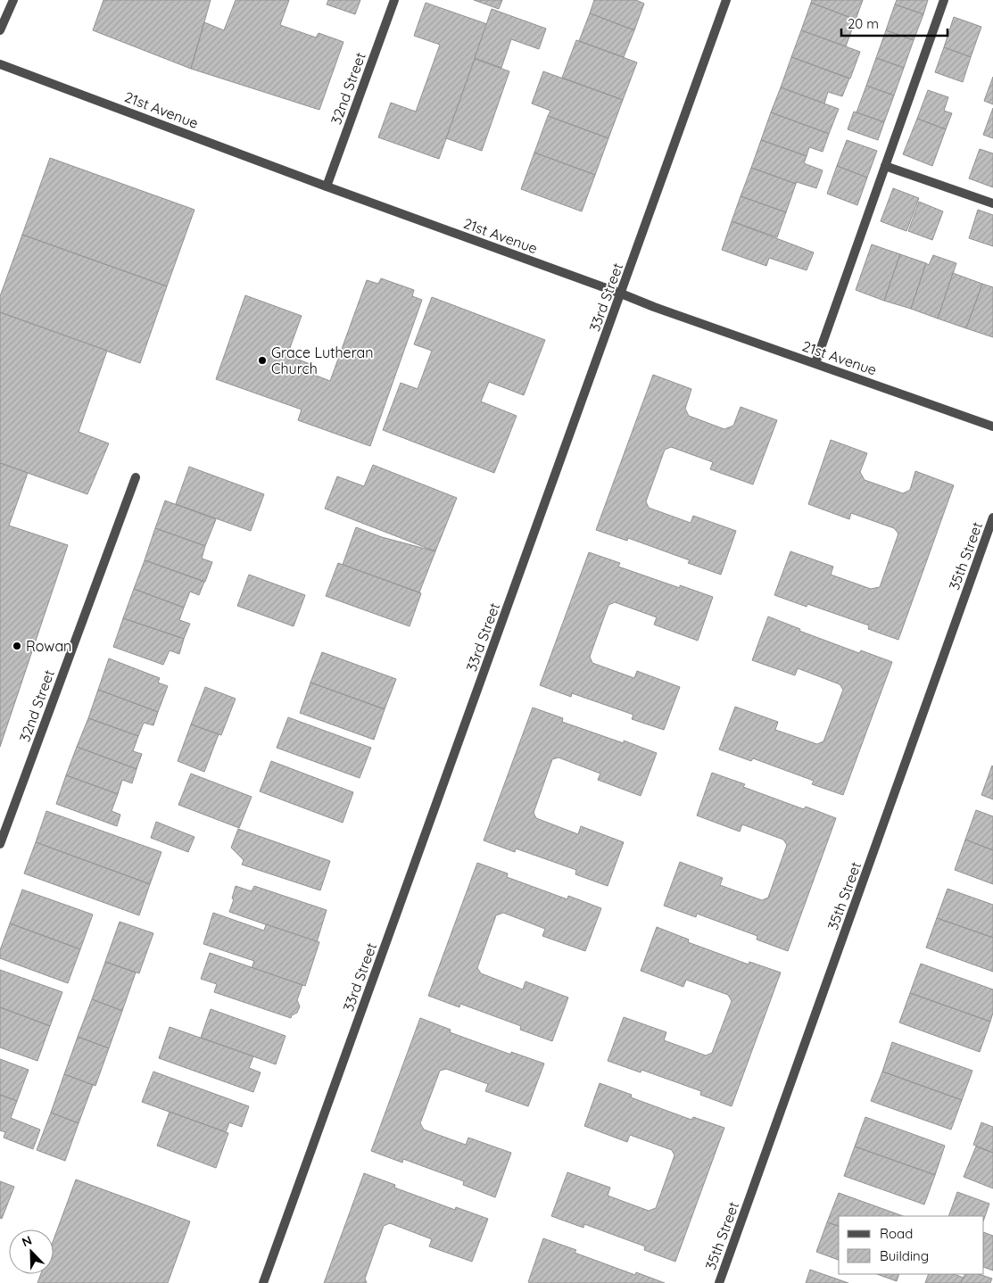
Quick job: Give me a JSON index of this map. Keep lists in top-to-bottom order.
{
  "streets": {
    "street": [
      "32nd Street",
      "21st Avenue",
      "33rd Street",
      "35th Street"
    ]
  },
  "crossings": [
    ["32nd Street", "21st Avenue"],
    ["21st Avenue", "33rd Street"]
  ],
  "places": ["Grace Lutheran Church", "Rowan"],
  "legend": ["Road", "Building"],
  "scale_bar": "20 m",
  "north": "top left"
}
